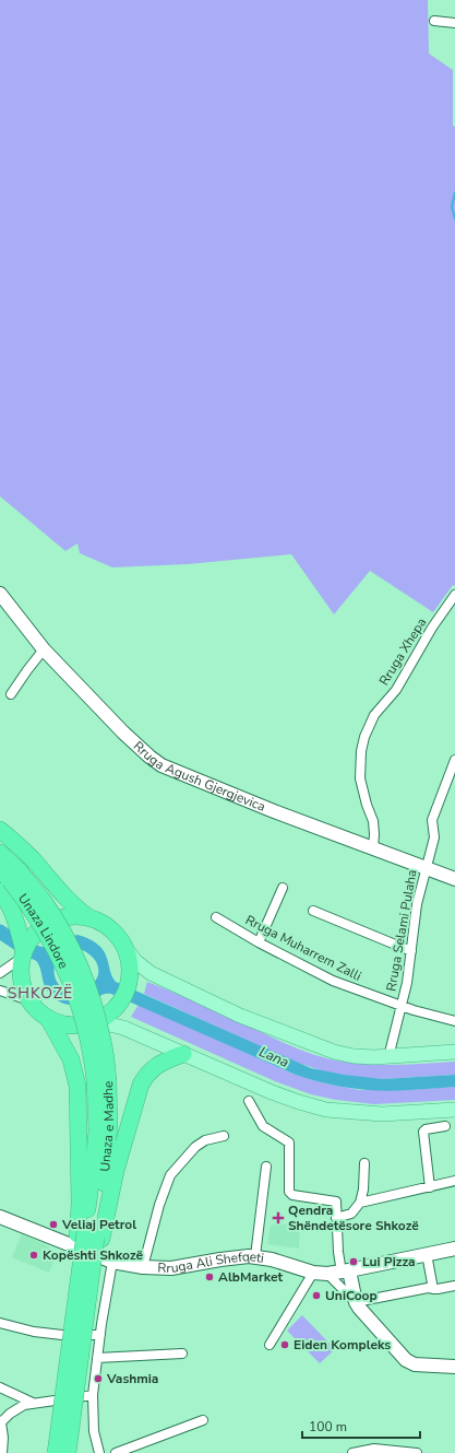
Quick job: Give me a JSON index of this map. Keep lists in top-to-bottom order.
{
  "streets": {
    "highway": ["Unaza e Madhe"],
    "main road": ["Rruga Agush Gjergjevica", "Rruga Ali Shefqeti"],
    "street": ["Rruga Xhepa", "Rruga Selami Pulaha", "Rruga Muharrem Zalli"]
  },
  "crossings": [
    ["Rruga Xhepa", "Rruga Agush Gjergjevica"],
    ["Rruga Agush Gjergjevica", "Rruga Selami Pulaha"],
    ["Rruga Selami Pulaha", "Rruga Muharrem Zalli"]
  ],
  "districts": ["SHKOZË"],
  "water": ["Lana"],
  "places": {
    "health": ["Qendra Shëndetësore Shkozë"],
    "other": [
      "Veliaj Petrol",
      "Kopështi Shkozë",
      "Lui Pizza",
      "AlbMarket",
      "UniCoop",
      "Eiden Kompleks",
      "Vashmia"
    ]
  },
  "scale_bar": "100 m"
}
